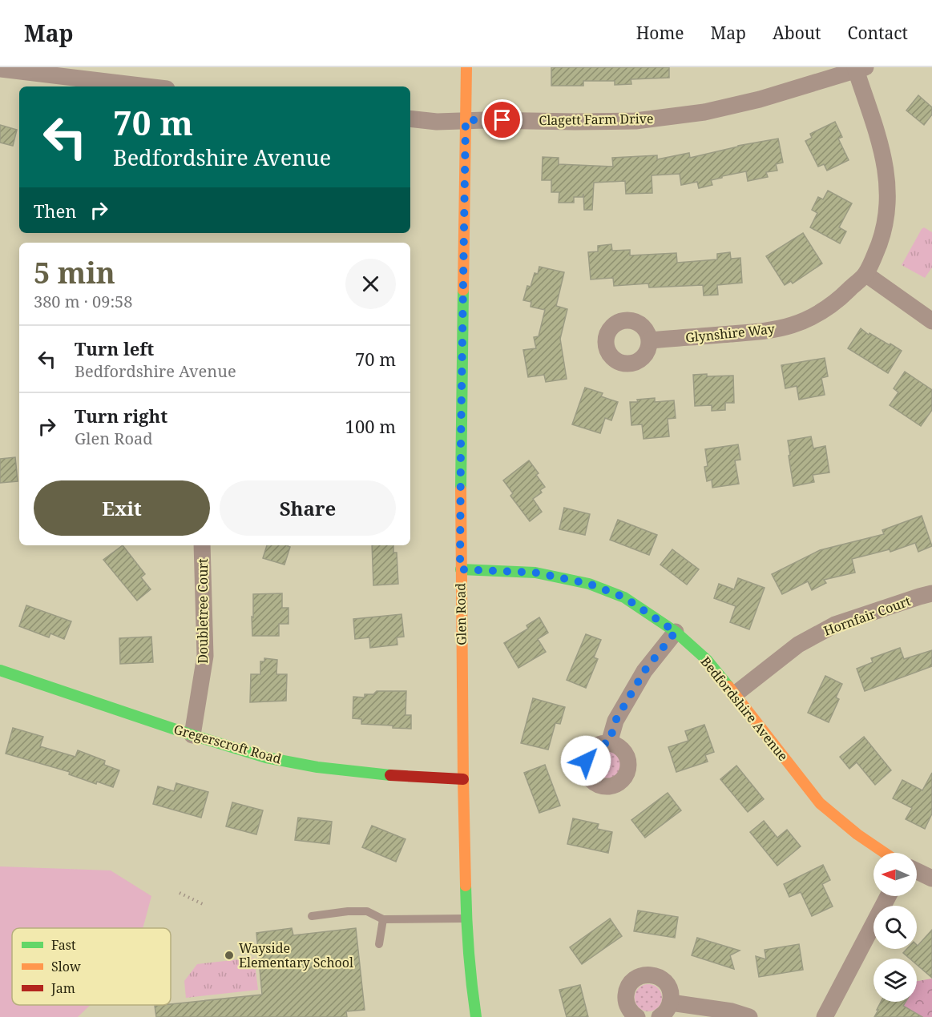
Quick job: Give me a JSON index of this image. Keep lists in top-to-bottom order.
{
  "streets": {
    "street": [
      "Clagett Farm Drive",
      "Glynshire Way",
      "Doubletree Court",
      "Glen Road",
      "Hornfair Court",
      "Bedfordshire Avenue",
      "Gregerscroft Road"
    ]
  },
  "crossings": [
    ["Clagett Farm Drive", "Glynshire Way"],
    ["Clagett Farm Drive", "Glen Road"],
    ["Doubletree Court", "Gregerscroft Road"],
    ["Glen Road", "Bedfordshire Avenue"],
    ["Glen Road", "Gregerscroft Road"],
    ["Hornfair Court", "Bedfordshire Avenue"]
  ],
  "places": ["Wayside Elementary School"],
  "legend": ["Fast", "Slow", "Jam"],
  "north": "left",
  "page": {
    "header": "Map",
    "nav": [
      "Home",
      "Map",
      "About",
      "Contact"
    ],
    "turn": ["70 m", "Bedfordshire Avenue"],
    "then": "Then",
    "heading": ["5 min", "380 m · 09:58"],
    "list": [
      {
        "name": "Turn left",
        "note": "Bedfordshire Avenue",
        "value": "70 m"
      },
      {
        "name": "Turn right",
        "note": "Glen Road",
        "value": "100 m"
      }
    ],
    "buttons": ["Exit", "Share"]
  }
}
